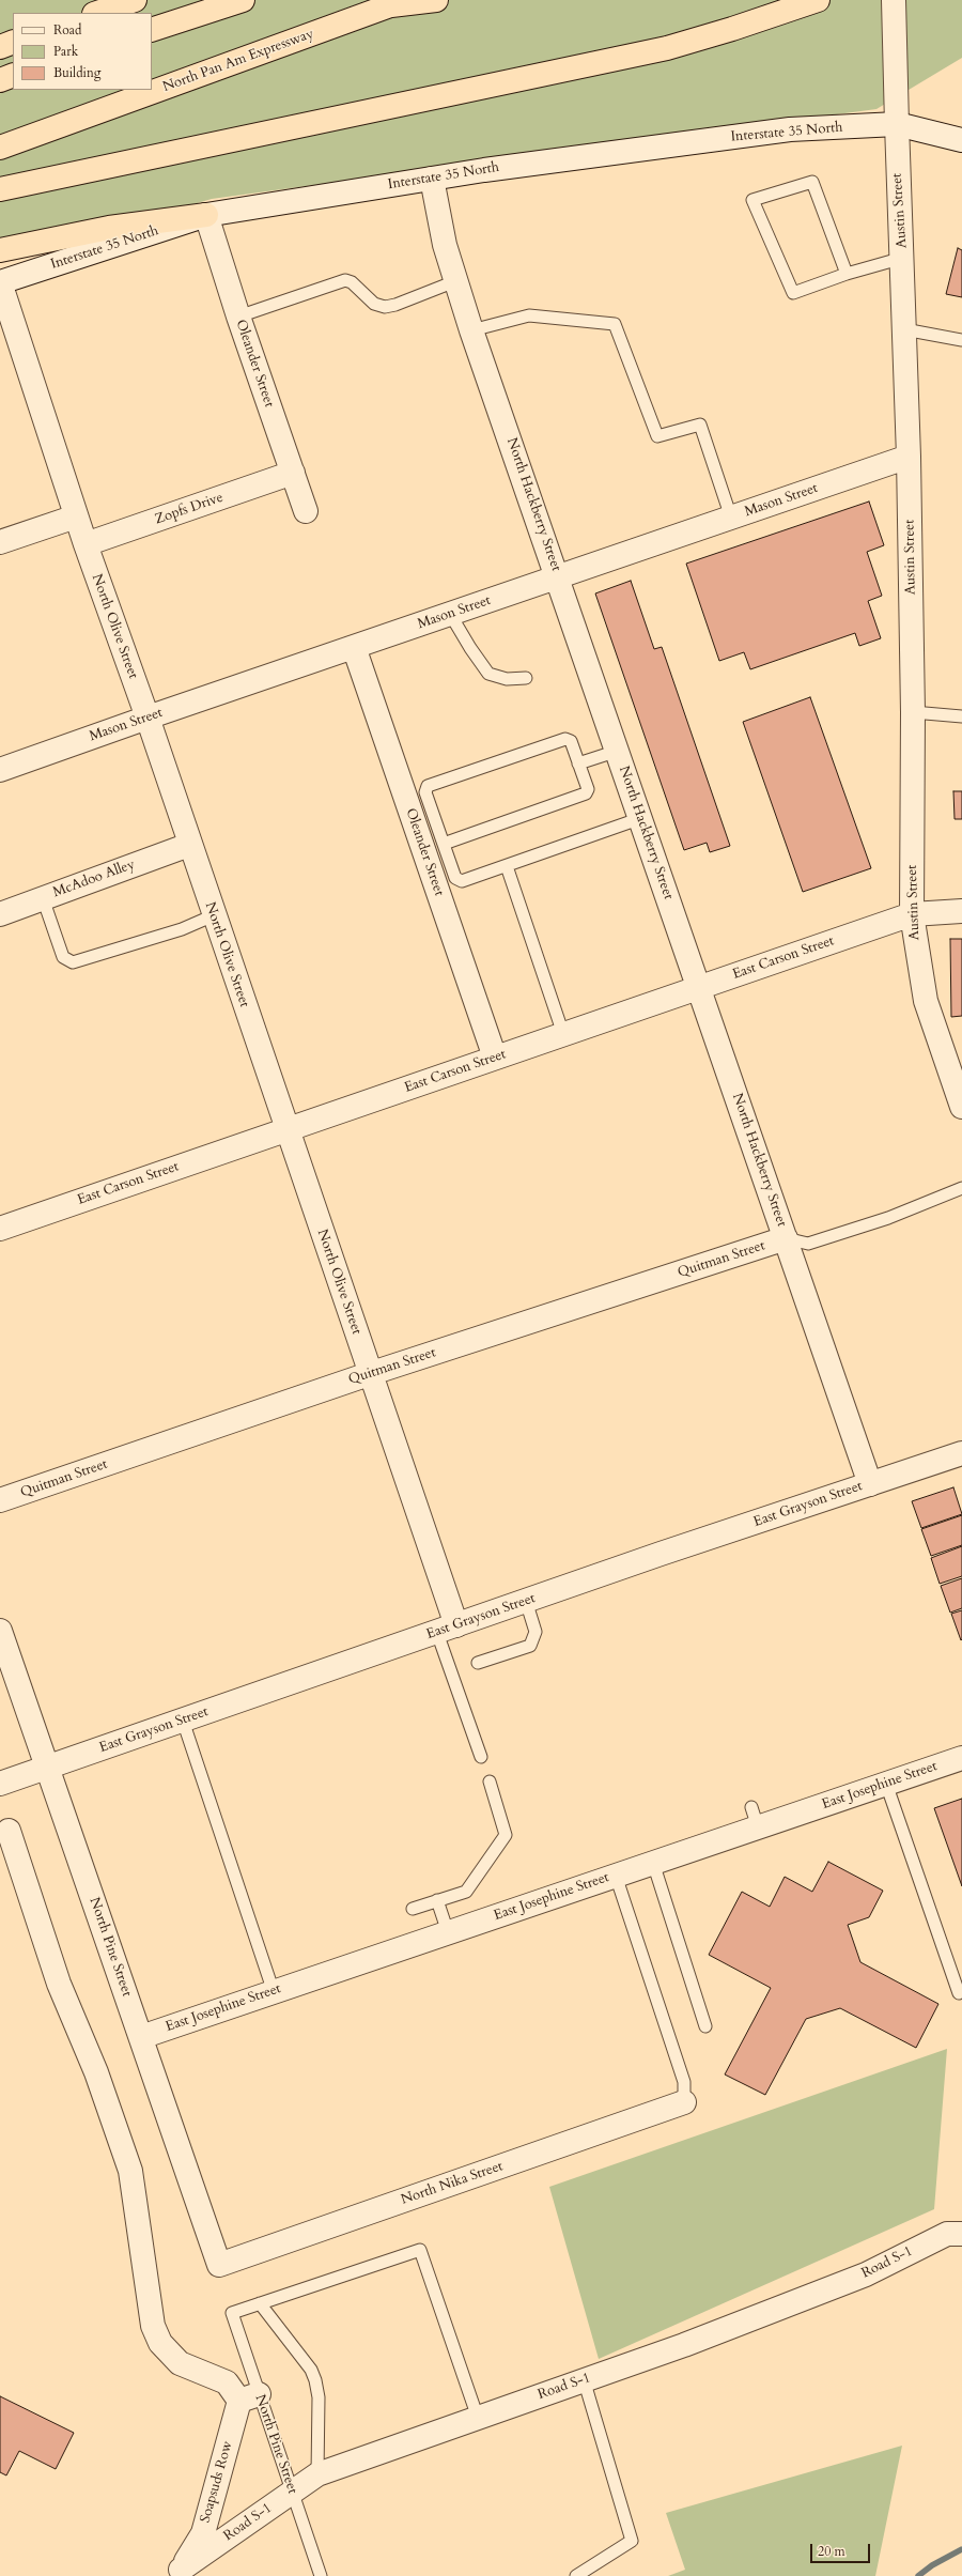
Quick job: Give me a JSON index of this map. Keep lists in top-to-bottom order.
{
  "streets": {
    "highway": ["North Pan Am Expressway"],
    "street": [
      "Interstate 35 North",
      "Austin Street",
      "Oleander Street",
      "Mason Street",
      "North Hackberry Street",
      "Zopfs Drive",
      "North Olive Street",
      "McAdoo Alley",
      "East Carson Street",
      "Quitman Street",
      "East Grayson Street",
      "East Josephine Street",
      "North Pine Street",
      "North Nika Street",
      "Road S-1",
      "Soapsuds Row"
    ]
  },
  "crossings": [
    ["Interstate 35 North", "Austin Street"],
    ["Interstate 35 North", "Oleander Street"],
    ["Interstate 35 North", "North Hackberry Street"],
    ["Interstate 35 North", "North Olive Street"],
    ["Austin Street", "Mason Street"],
    ["Austin Street", "East Carson Street"],
    ["Oleander Street", "Mason Street"],
    ["Oleander Street", "Zopfs Drive"],
    ["Oleander Street", "East Carson Street"],
    ["Mason Street", "North Hackberry Street"],
    ["Mason Street", "North Olive Street"],
    ["North Hackberry Street", "East Carson Street"],
    ["North Hackberry Street", "Quitman Street"],
    ["North Hackberry Street", "East Grayson Street"],
    ["Zopfs Drive", "North Olive Street"],
    ["North Olive Street", "McAdoo Alley"],
    ["North Olive Street", "East Carson Street"],
    ["North Olive Street", "Quitman Street"],
    ["North Olive Street", "East Grayson Street"],
    ["East Grayson Street", "North Pine Street"],
    ["East Josephine Street", "North Pine Street"],
    ["North Pine Street", "North Nika Street"],
    ["North Pine Street", "Road S-1"],
    ["North Pine Street", "Soapsuds Row"],
    ["Road S-1", "Soapsuds Row"]
  ],
  "legend": ["Road", "Park", "Building"],
  "scale_bar": "20 m"
}
